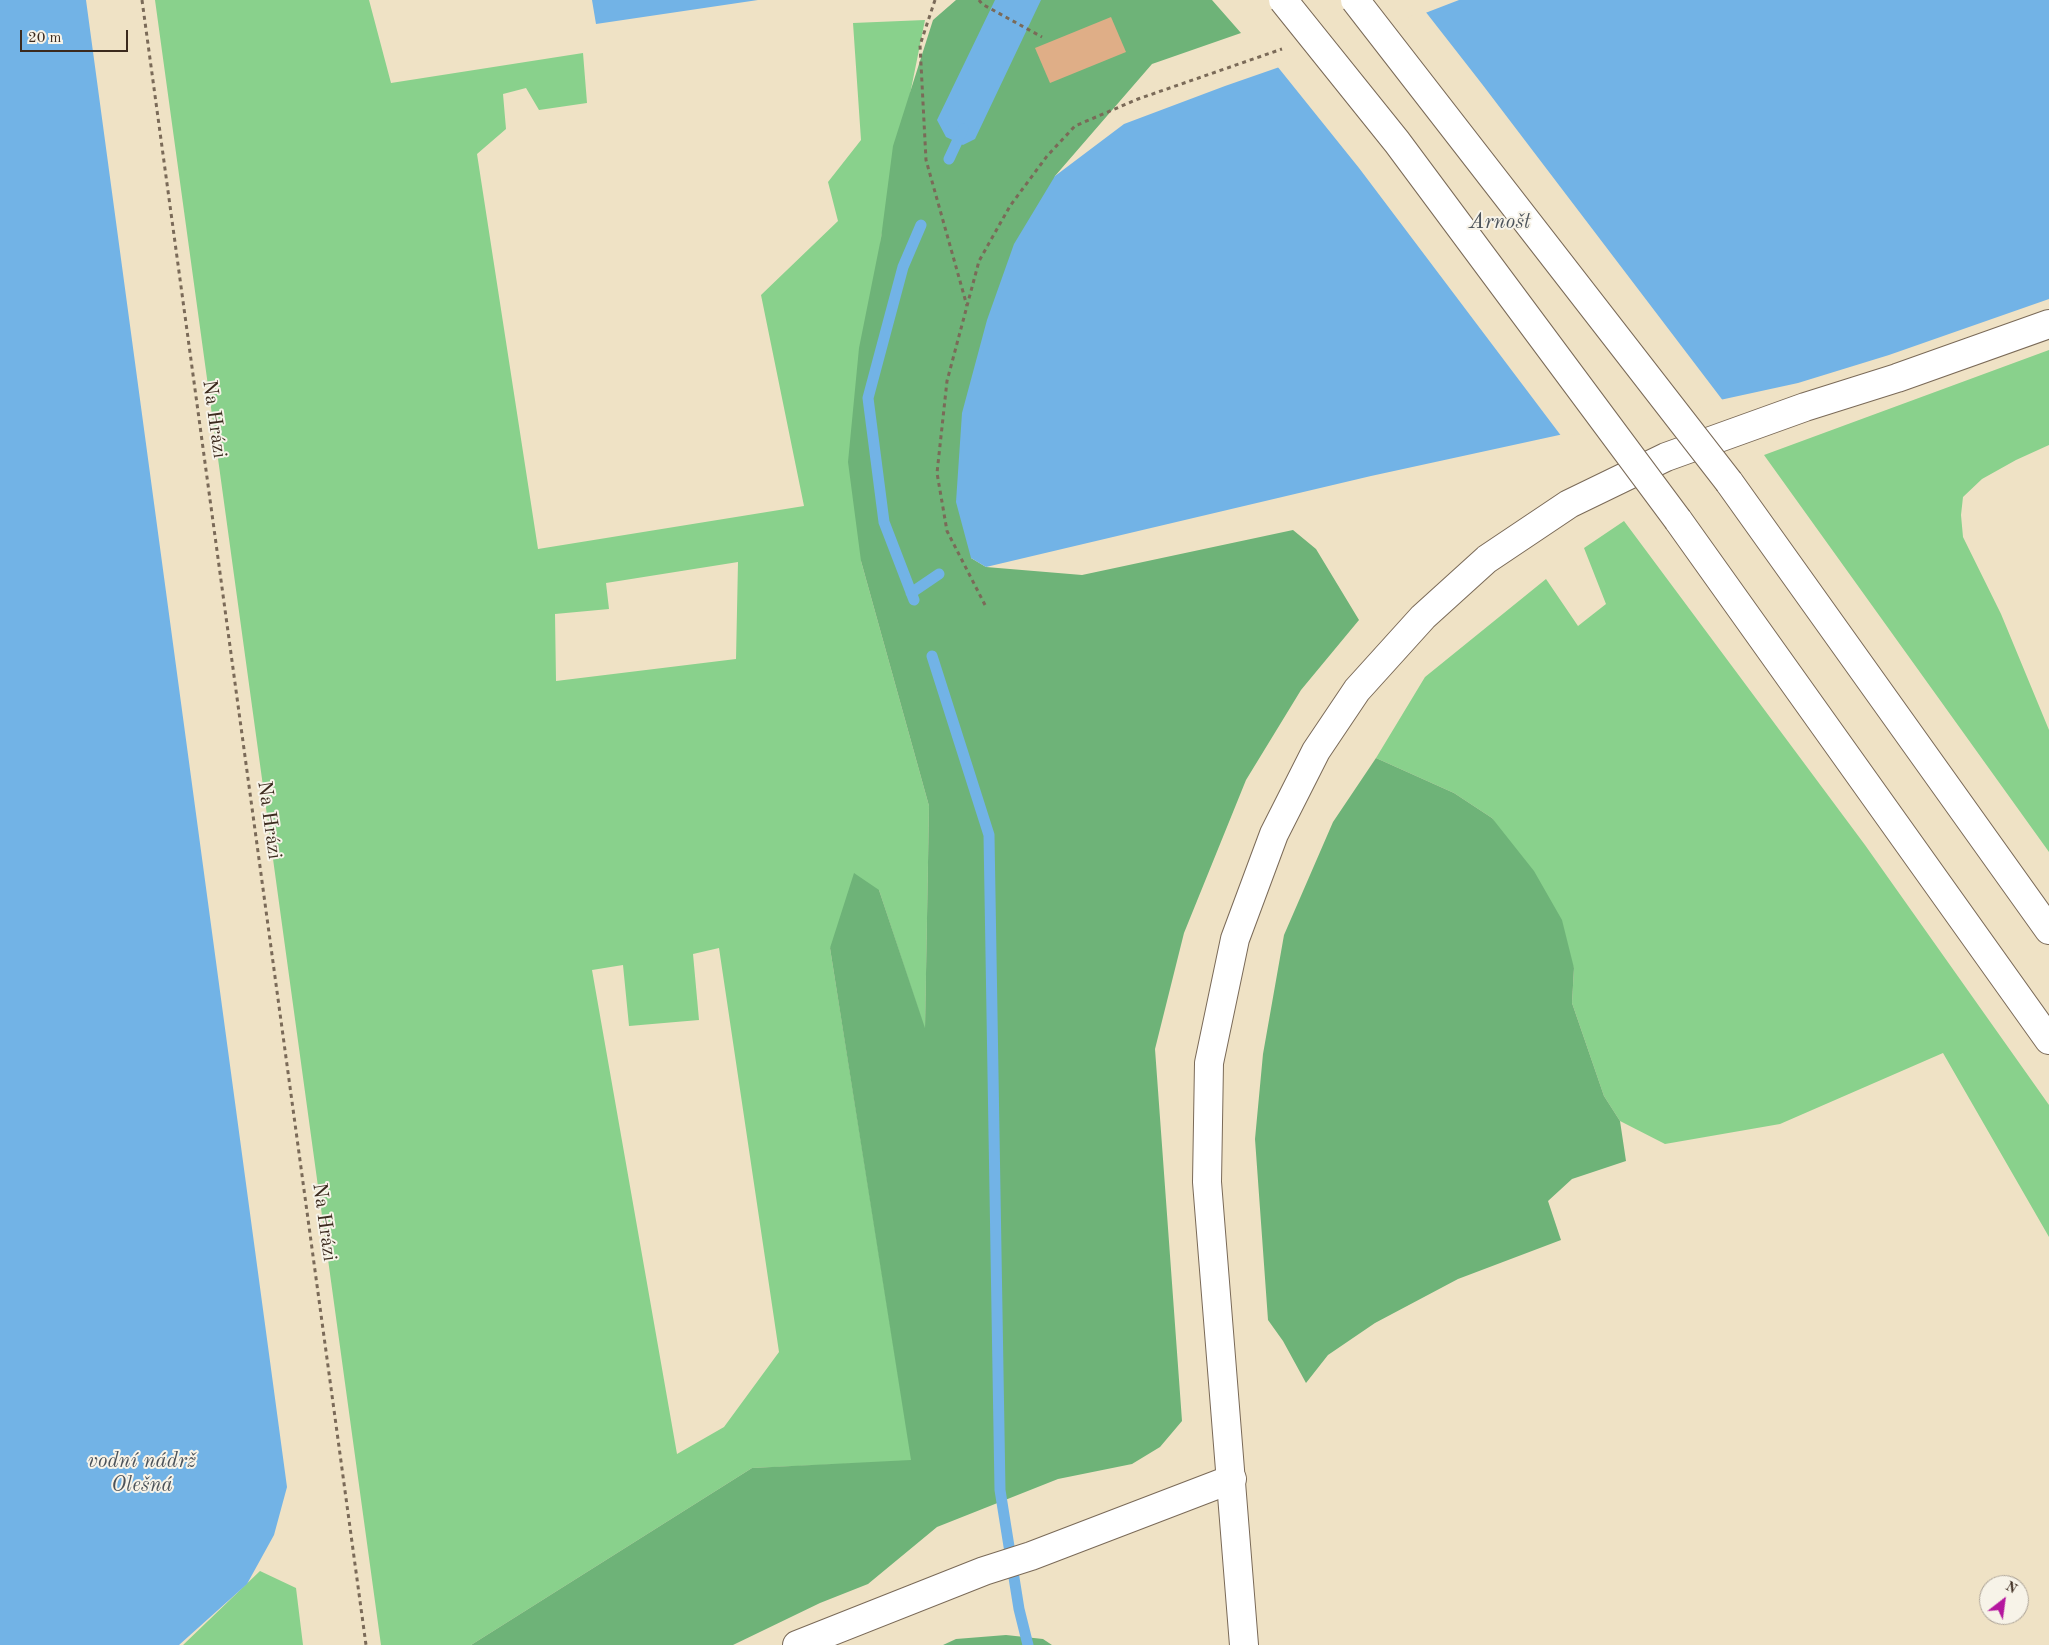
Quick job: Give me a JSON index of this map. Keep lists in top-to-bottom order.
{
  "streets": {
    "path": ["Na Hrázi"]
  },
  "water": ["Arnošt", "vodní nádrž Olešná"],
  "scale_bar": "20 m",
  "north": "top right"
}
